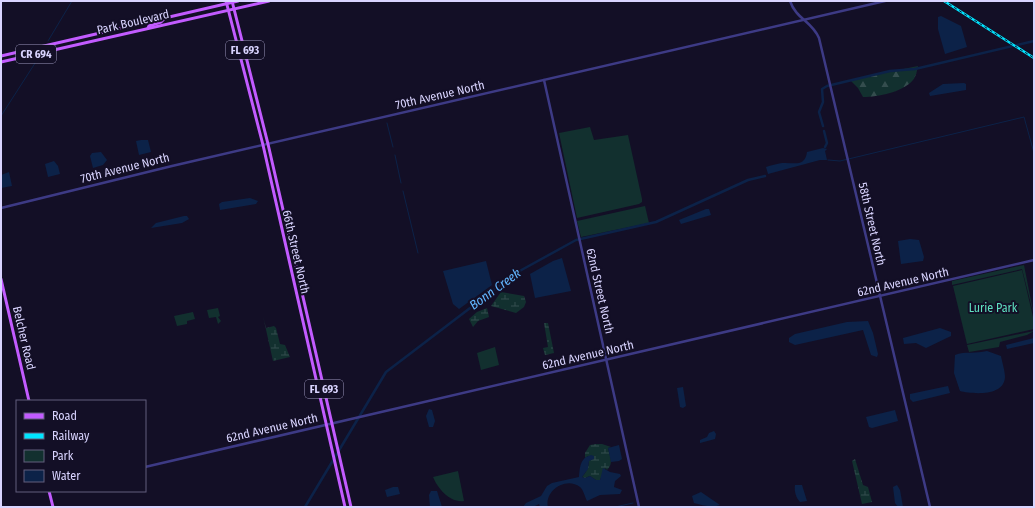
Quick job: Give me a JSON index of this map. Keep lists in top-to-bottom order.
{
  "streets": {
    "main road": [
      "Park Boulevard",
      "FL 693",
      "CR 694",
      "66th Street North",
      "Belcher Road"
    ],
    "street": [
      "70th Avenue North",
      "58th Street North",
      "62nd Avenue North",
      "62nd Street North"
    ]
  },
  "crossings": [
    ["Park Boulevard", "66th Street North"],
    ["70th Avenue North", "58th Street North"],
    ["70th Avenue North", "66th Street North"],
    ["70th Avenue North", "62nd Street North"],
    ["58th Street North", "62nd Avenue North"],
    ["66th Street North", "62nd Avenue North"],
    ["62nd Avenue North", "62nd Street North"]
  ],
  "water": ["Bonn Creek"],
  "parks": ["Lurie Park"],
  "legend": [
    "Road",
    "Railway",
    "Park",
    "Water"
  ]
}
